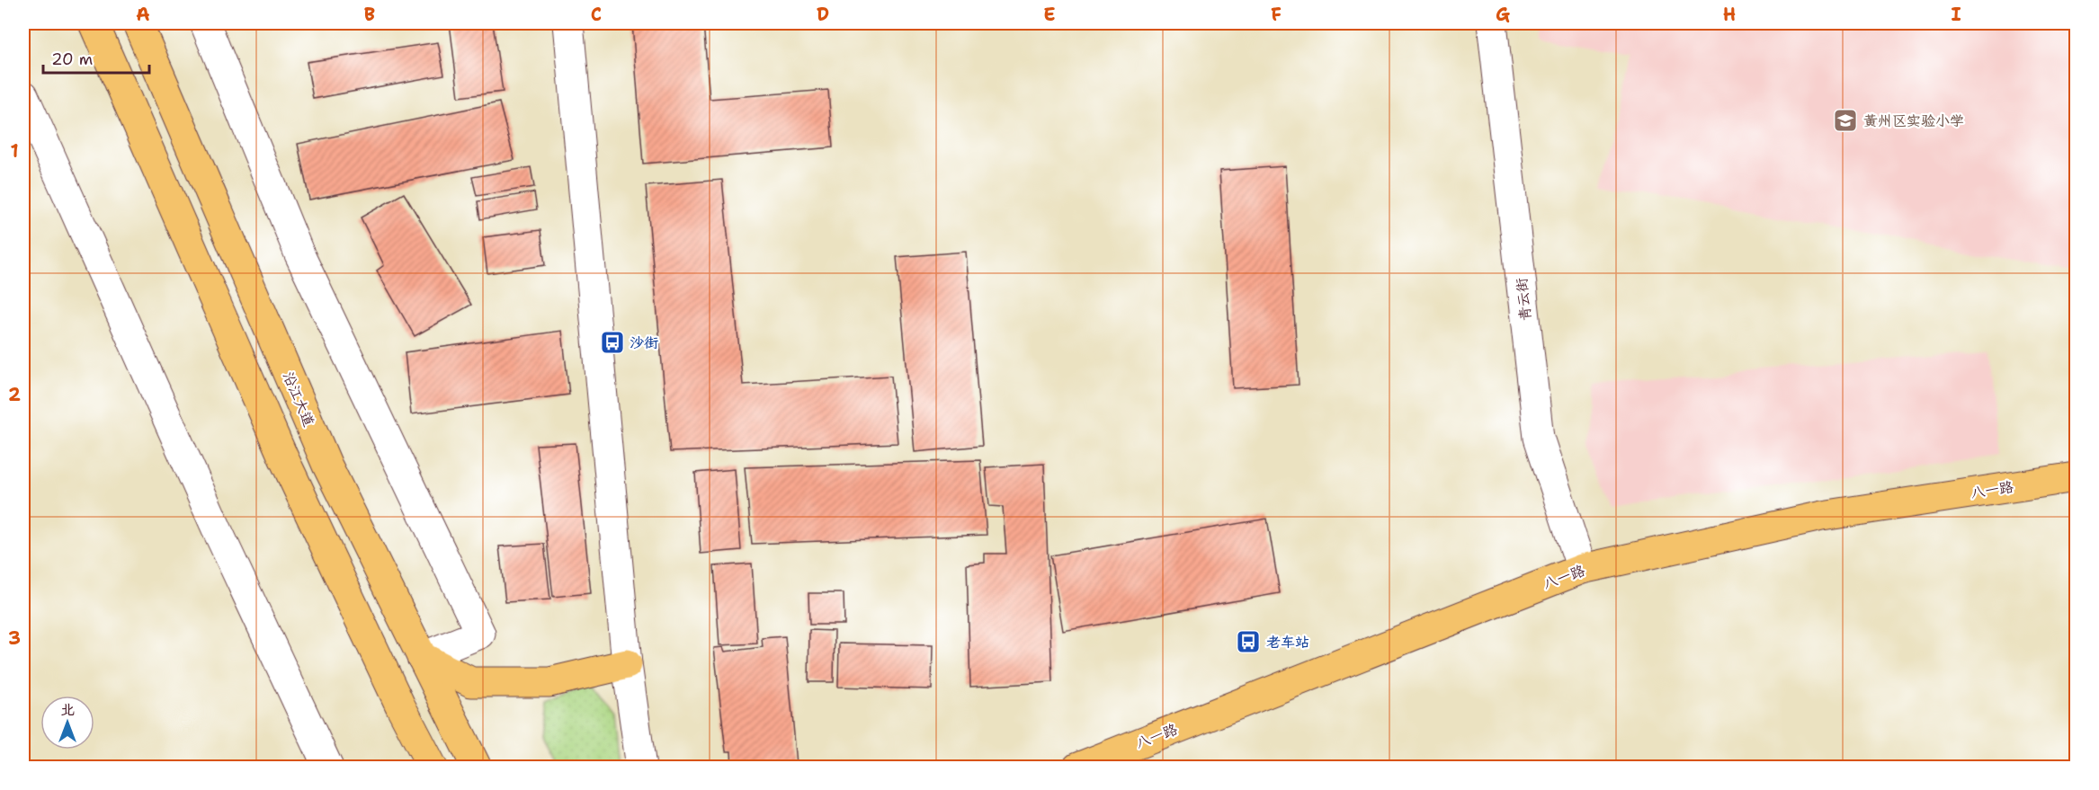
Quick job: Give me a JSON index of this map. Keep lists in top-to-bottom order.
{
  "streets": {
    "main road": ["沿江大道", "八一路"],
    "street": ["青云街"]
  },
  "crossings": [
    ["青云街", "八一路"]
  ],
  "places": {
    "school or university": ["黄州区实验小学"],
    "bus stop": ["沙街", "老车站"]
  },
  "scale_bar": "20 m",
  "north": "top",
  "grid": {
    "columns": [
      "A",
      "B",
      "C",
      "D",
      "E",
      "F",
      "G",
      "H",
      "I"
    ],
    "rows": ["1", "2", "3"]
  }
}
